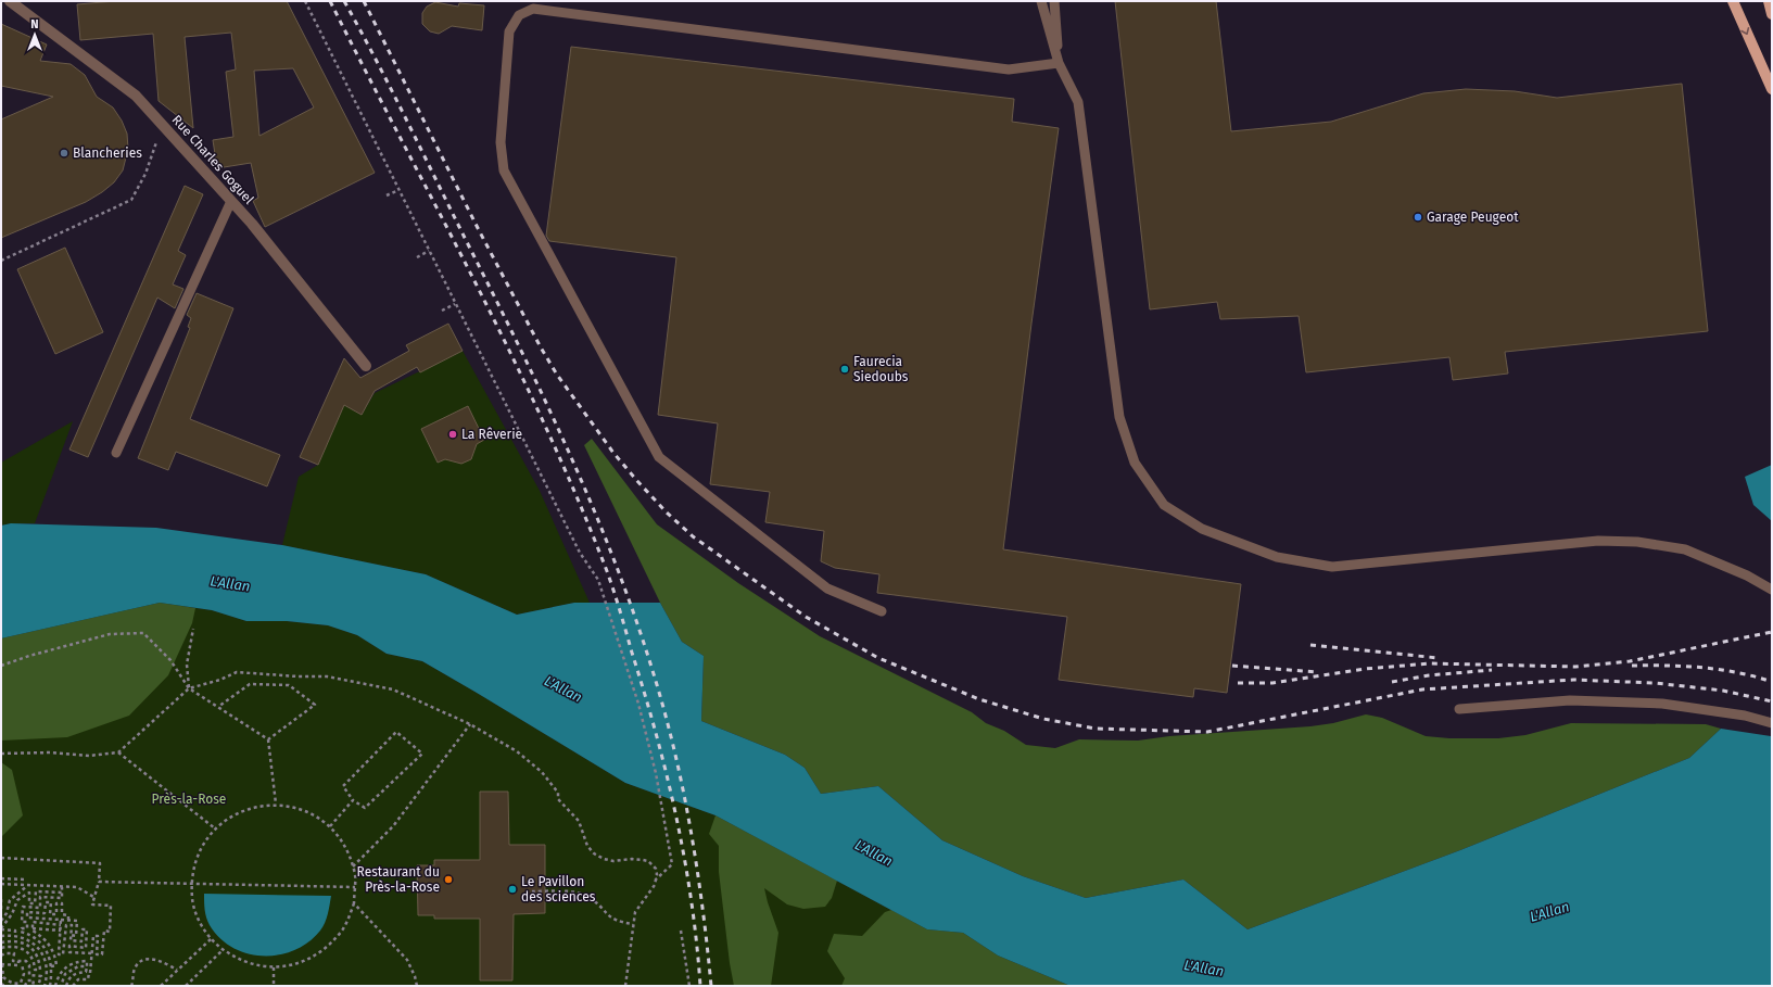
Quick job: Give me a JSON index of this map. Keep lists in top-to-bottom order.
{
  "streets": {
    "street": ["Rue Charles Goguel"]
  },
  "water": ["L'Allan"],
  "parks": ["Près-la-Rose"],
  "places": [
    "Blancheries",
    "Garage Peugeot",
    "Faurecia Siedoubs",
    "La Rêverie",
    "Restaurant du Près-la-Rose",
    "Le Pavillon des sciences"
  ],
  "north": "top"
}
